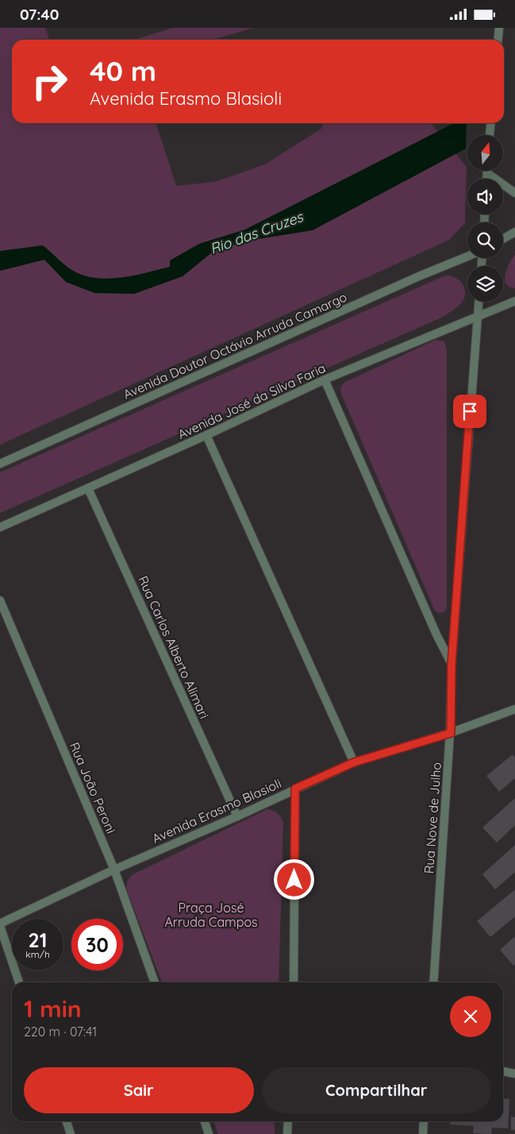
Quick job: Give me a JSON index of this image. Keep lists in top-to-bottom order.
{
  "streets": {
    "street": [
      "Avenida Doutor Octávio Arruda Camargo",
      "Avenida José da Silva Faria",
      "Rua Carlos Alberto Alimari",
      "Rua João Peroni",
      "Avenida Erasmo Blasioli",
      "Rua Nove de Julho"
    ]
  },
  "crossings": [
    ["Avenida José da Silva Faria", "Rua Carlos Alberto Alimari"],
    ["Avenida José da Silva Faria", "Rua Nove de Julho"],
    ["Rua Carlos Alberto Alimari", "Avenida Erasmo Blasioli"],
    ["Rua João Peroni", "Avenida Erasmo Blasioli"],
    ["Avenida Erasmo Blasioli", "Rua Nove de Julho"]
  ],
  "water": ["Rio das Cruzes"],
  "parks": ["Praça José Arruda Campos"],
  "north": "top",
  "page": {
    "status": "07:40",
    "turn": ["40 m", "Avenida Erasmo Blasioli"],
    "speed": "21 km/h",
    "limit": "30",
    "heading": ["1 min", "220 m · 07:41"],
    "buttons": ["Sair", "Compartilhar"]
  }
}
